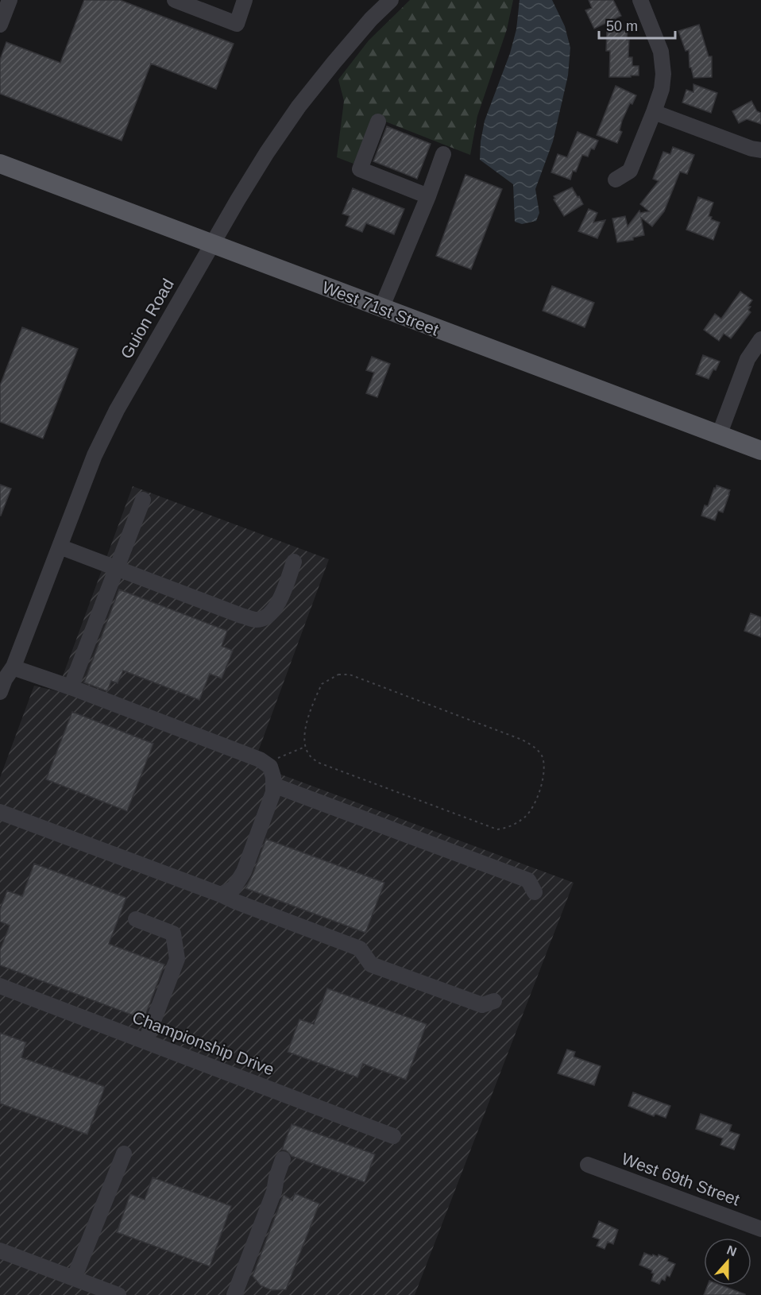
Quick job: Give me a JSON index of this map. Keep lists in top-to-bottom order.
{
  "streets": {
    "main road": ["West 71st Street"],
    "street": ["Guion Road", "Championship Drive", "West 69th Street"]
  },
  "crossings": [
    ["West 71st Street", "Guion Road"]
  ],
  "scale_bar": "50 m",
  "north": "top"
}
